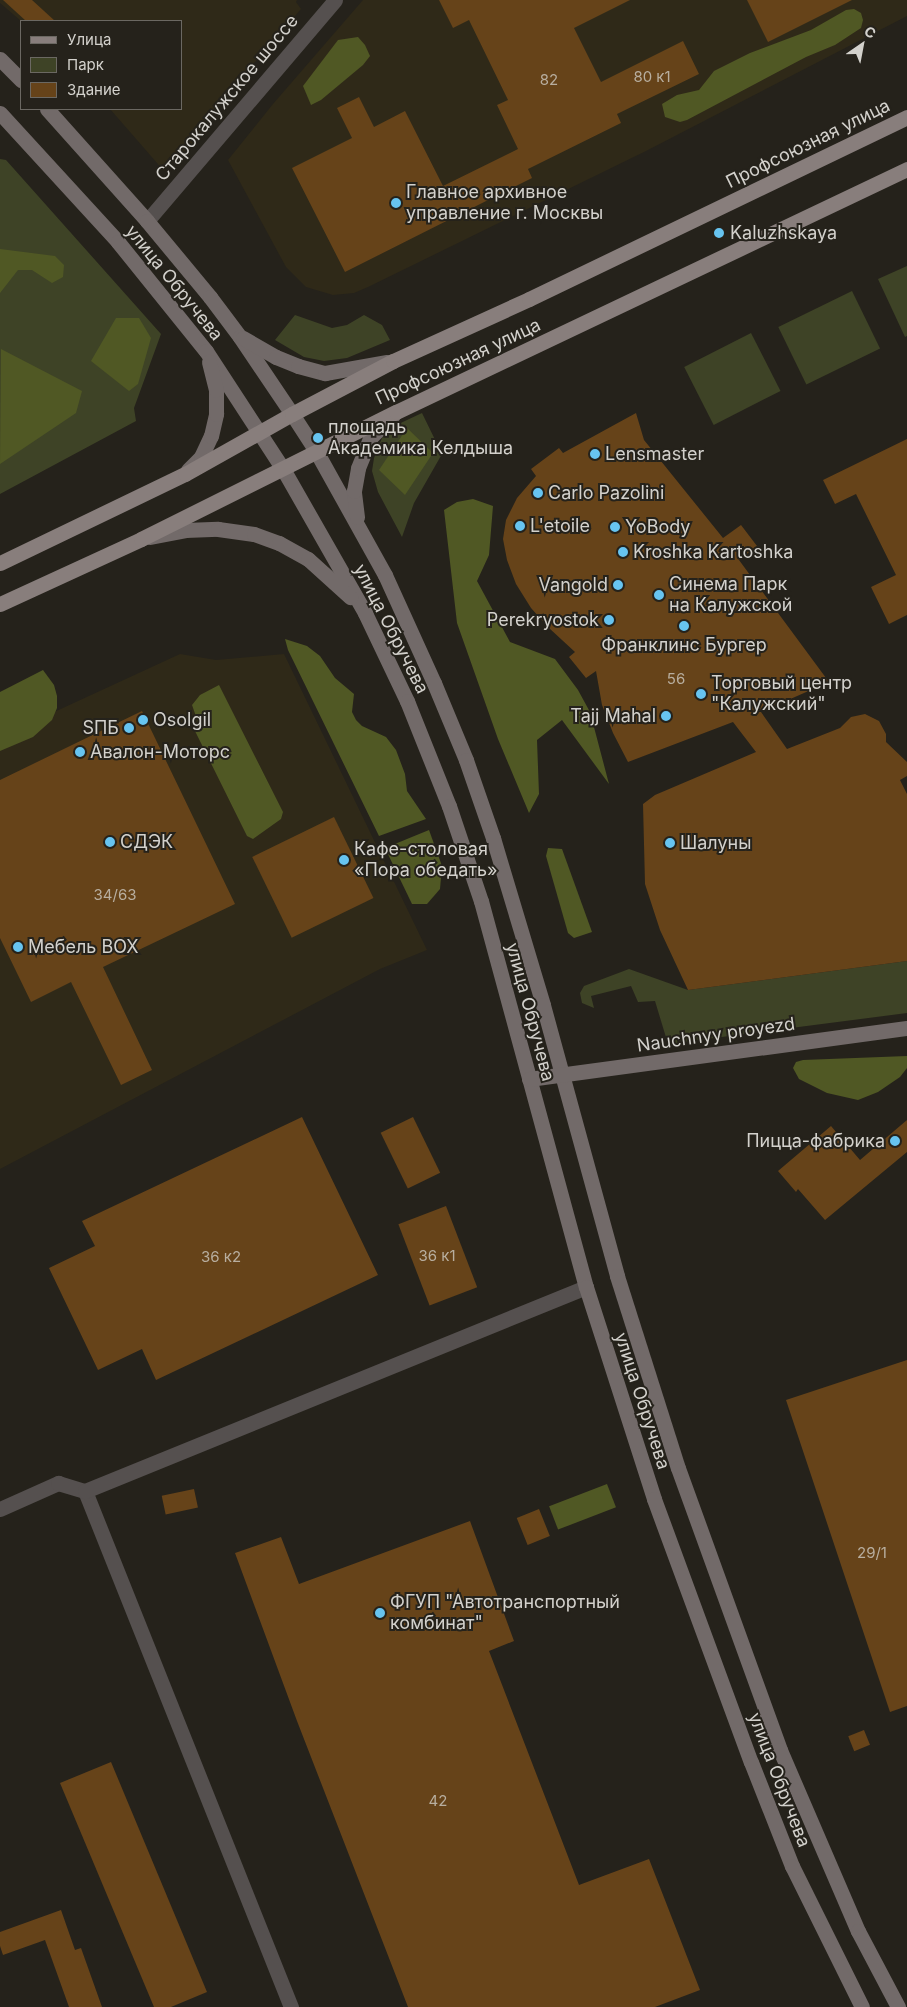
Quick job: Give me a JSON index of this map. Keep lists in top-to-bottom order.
{
  "streets": {
    "main road": ["Профсоюзная улица", "улица Обручева", "Nauchnyy proyezd"],
    "street": ["Старокалужское шоссе"]
  },
  "crossings": [
    ["Старокалужское шоссе", "улица Обручева"],
    ["Профсоюзная улица", "улица Обручева"],
    ["улица Обручева", "Nauchnyy proyezd"]
  ],
  "places": [
    "Главное архивное управление г. Москвы",
    "Kaluzhskaya",
    "площадь Академика Келдыша",
    "Lensmaster",
    "Carlo Pazolini",
    "L'etoile",
    "YoBody",
    "Kroshka Kartoshka",
    "Vangold",
    "Синема Парк на Калужской",
    "Perekryostok",
    "Франклинс Бургер",
    "Торговый центр \"Калужский\"",
    "Tajj Mahal",
    "Osolgil",
    "SПБ",
    "Авалон-Моторс",
    "СДЭК",
    "Шалуны",
    "Кафе-столовая «Пора обедать»",
    "Мебель BOX",
    "Пицца-фабрика",
    "ФГУП \"Автотранспортный комбинат\""
  ],
  "house_numbers": [
    "80 к1",
    "82",
    "56",
    "34/63",
    "36 к1",
    "36 к2",
    "29/1",
    "42"
  ],
  "legend": ["Улица", "Парк", "Здание"],
  "north": "top right"
}
